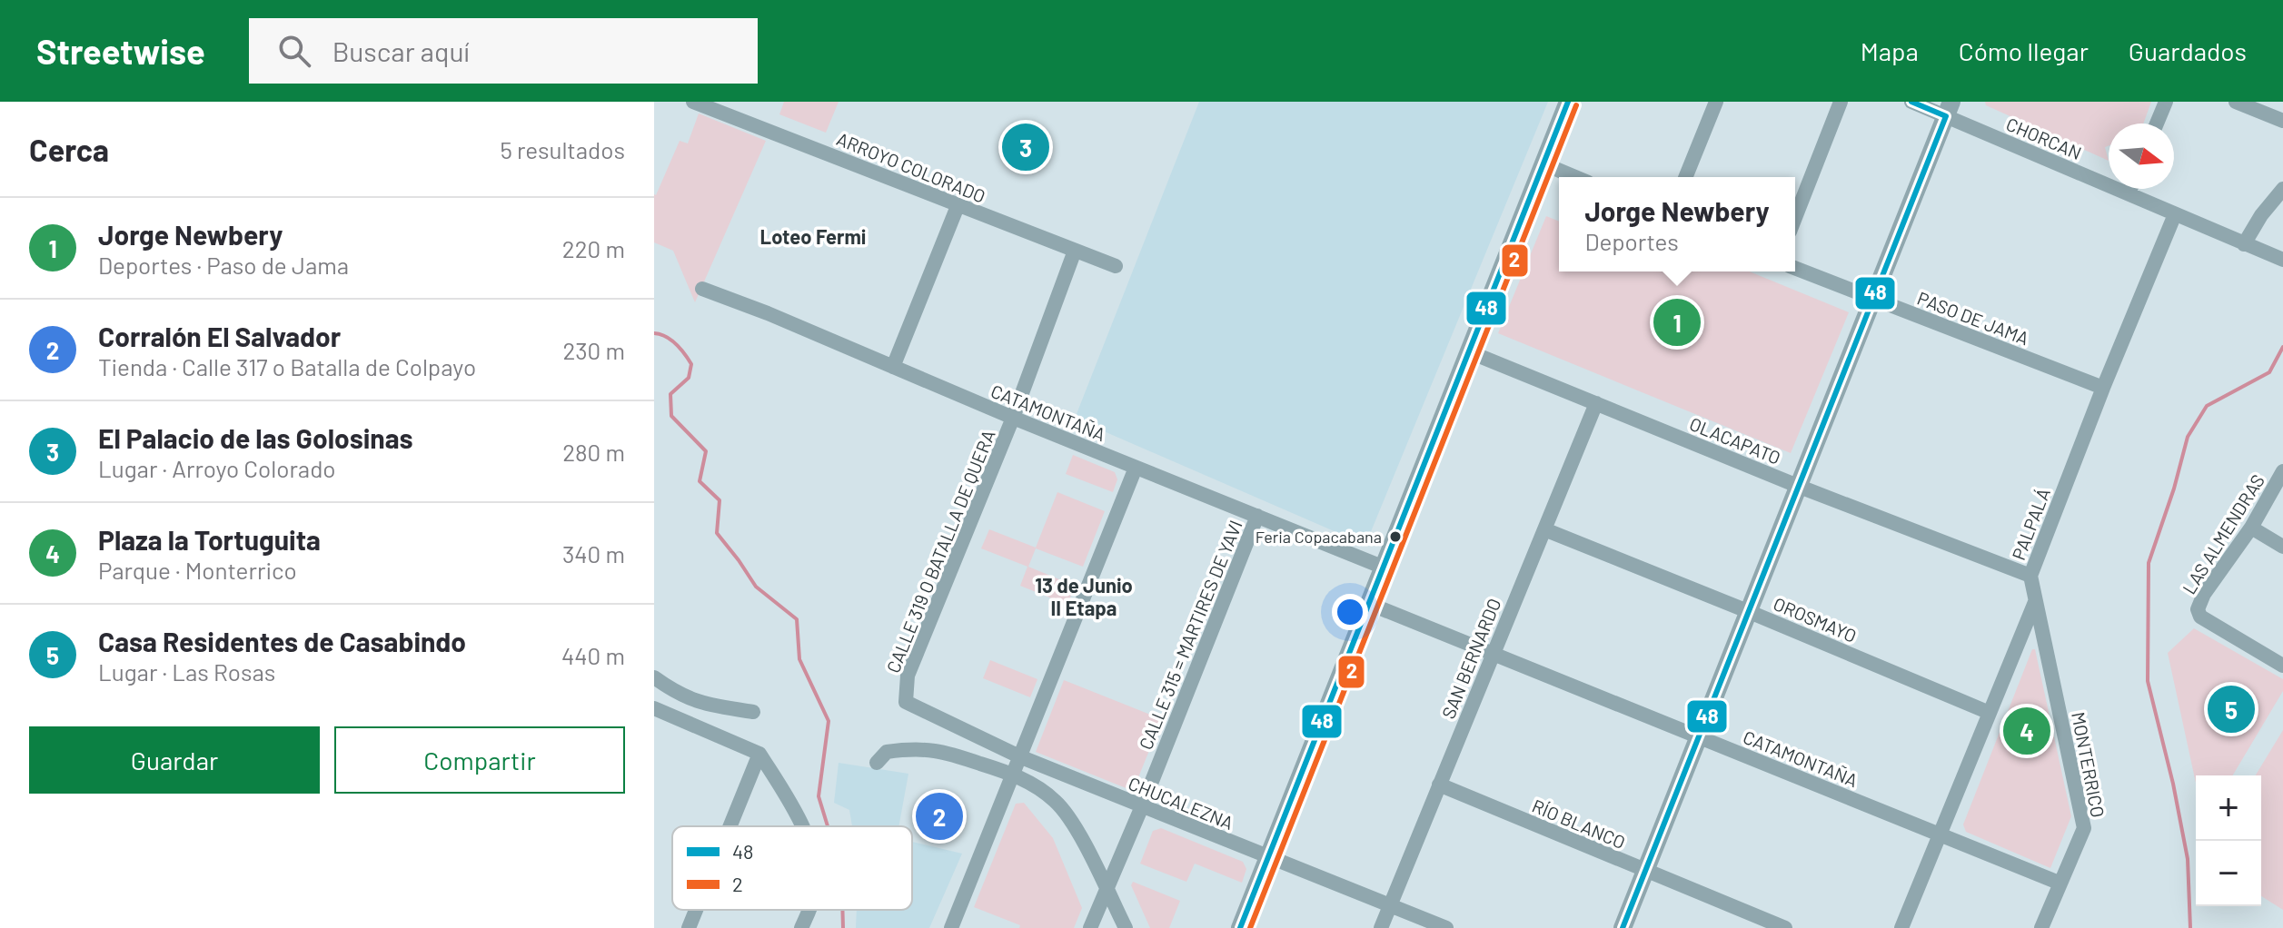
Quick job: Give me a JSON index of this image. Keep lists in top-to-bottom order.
{
  "streets": {
    "street": [
      "CHORCAN",
      "ARROYO COLORADO",
      "PASO DE JAMA",
      "CATAMONTAÑA",
      "OLACAPATO",
      "PALPALÁ",
      "LAS ALMENDRAS",
      "CALLE 319 O BATALLA DE QUERA",
      "OROSMAYO",
      "CALLE 315 = MARTIRES DE YAVI",
      "SAN BERNARDO",
      "MONTERRICO",
      "CHUCALEZNA",
      "RÍO BLANCO"
    ]
  },
  "crossings": [
    ["CHORCAN", "PALPALÁ"],
    ["ARROYO COLORADO", "CALLE 319 O BATALLA DE QUERA"],
    ["PASO DE JAMA", "PALPALÁ"],
    ["CATAMONTAÑA", "CALLE 319 O BATALLA DE QUERA"],
    ["CATAMONTAÑA", "CALLE 315 = MARTIRES DE YAVI"],
    ["CATAMONTAÑA", "SAN BERNARDO"],
    ["CATAMONTAÑA", "MONTERRICO"],
    ["OLACAPATO", "PALPALÁ"],
    ["OLACAPATO", "SAN BERNARDO"],
    ["PALPALÁ", "MONTERRICO"],
    ["CALLE 319 O BATALLA DE QUERA", "CHUCALEZNA"],
    ["OROSMAYO", "SAN BERNARDO"],
    ["CALLE 315 = MARTIRES DE YAVI", "CHUCALEZNA"],
    ["SAN BERNARDO", "CHUCALEZNA"],
    ["SAN BERNARDO", "RÍO BLANCO"]
  ],
  "districts": ["Loteo Fermi", "13 de Junio II Etapa"],
  "places": ["Feria Copacabana"],
  "lines": ["transit line 48", "transit line 2"],
  "legend": ["48", "2"],
  "north": "right",
  "page": {
    "header": "Streetwise",
    "search": "Buscar aquí",
    "nav": ["Mapa", "Cómo llegar", "Guardados"],
    "heading": ["Cerca", "5 resultados"],
    "pins": [
      "3",
      "1",
      "5",
      "4",
      "2"
    ],
    "popup": ["Jorge Newbery", "Deportes"],
    "list": [
      {
        "mark": "1",
        "name": "Jorge Newbery",
        "note": "Deportes · Paso de Jama",
        "value": "220 m"
      },
      {
        "mark": "2",
        "name": "Corralón El Salvador",
        "note": "Tienda · Calle 317 o Batalla de Colpayo",
        "value": "230 m"
      },
      {
        "mark": "3",
        "name": "El Palacio de las Golosinas",
        "note": "Lugar · Arroyo Colorado",
        "value": "280 m"
      },
      {
        "mark": "4",
        "name": "Plaza la Tortuguita",
        "note": "Parque · Monterrico",
        "value": "340 m"
      },
      {
        "mark": "5",
        "name": "Casa Residentes de Casabindo",
        "note": "Lugar · Las Rosas",
        "value": "440 m"
      }
    ],
    "buttons": ["Guardar", "Compartir"],
    "map_buttons": ["+", "−"]
  }
}
